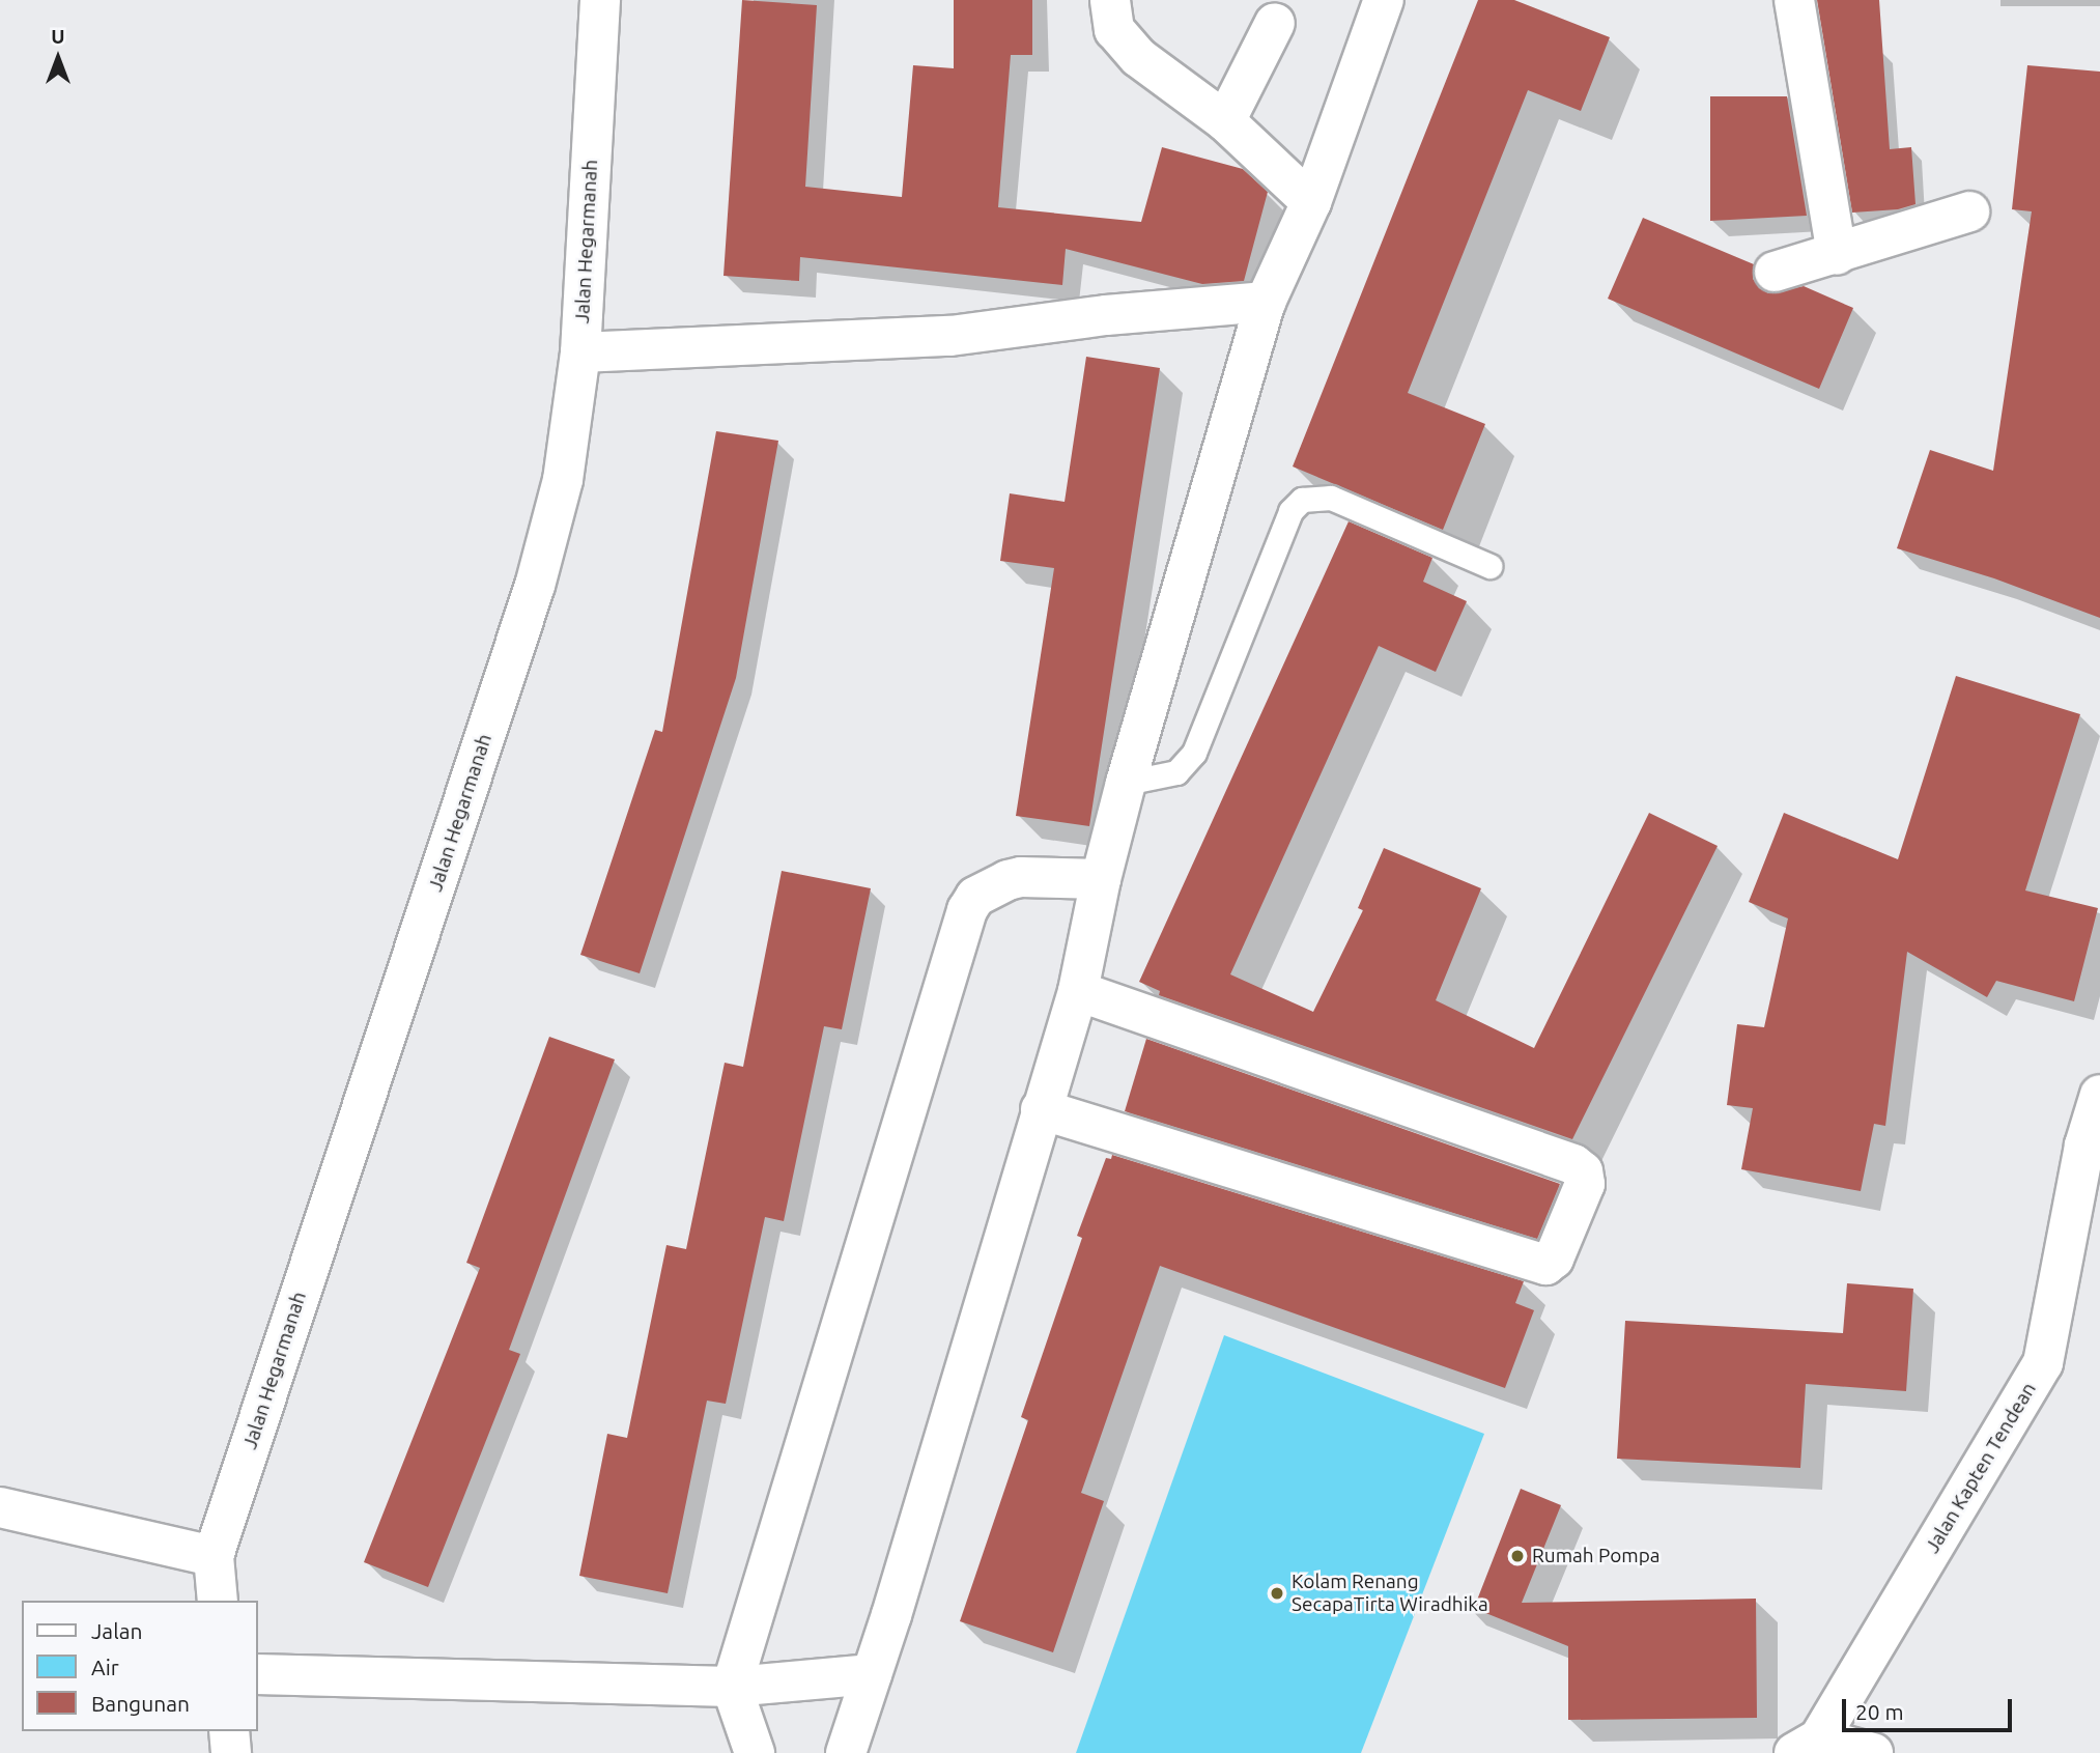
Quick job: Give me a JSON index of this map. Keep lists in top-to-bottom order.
{
  "streets": {
    "street": ["Jalan Hegarmanah", "Jalan Kapten Tendean"]
  },
  "places": ["Rumah Pompa", "Kolam Renang SecapaTirta Wiradhika"],
  "legend": ["Jalan", "Air", "Bangunan"],
  "scale_bar": "20 m",
  "north": "top"
}
